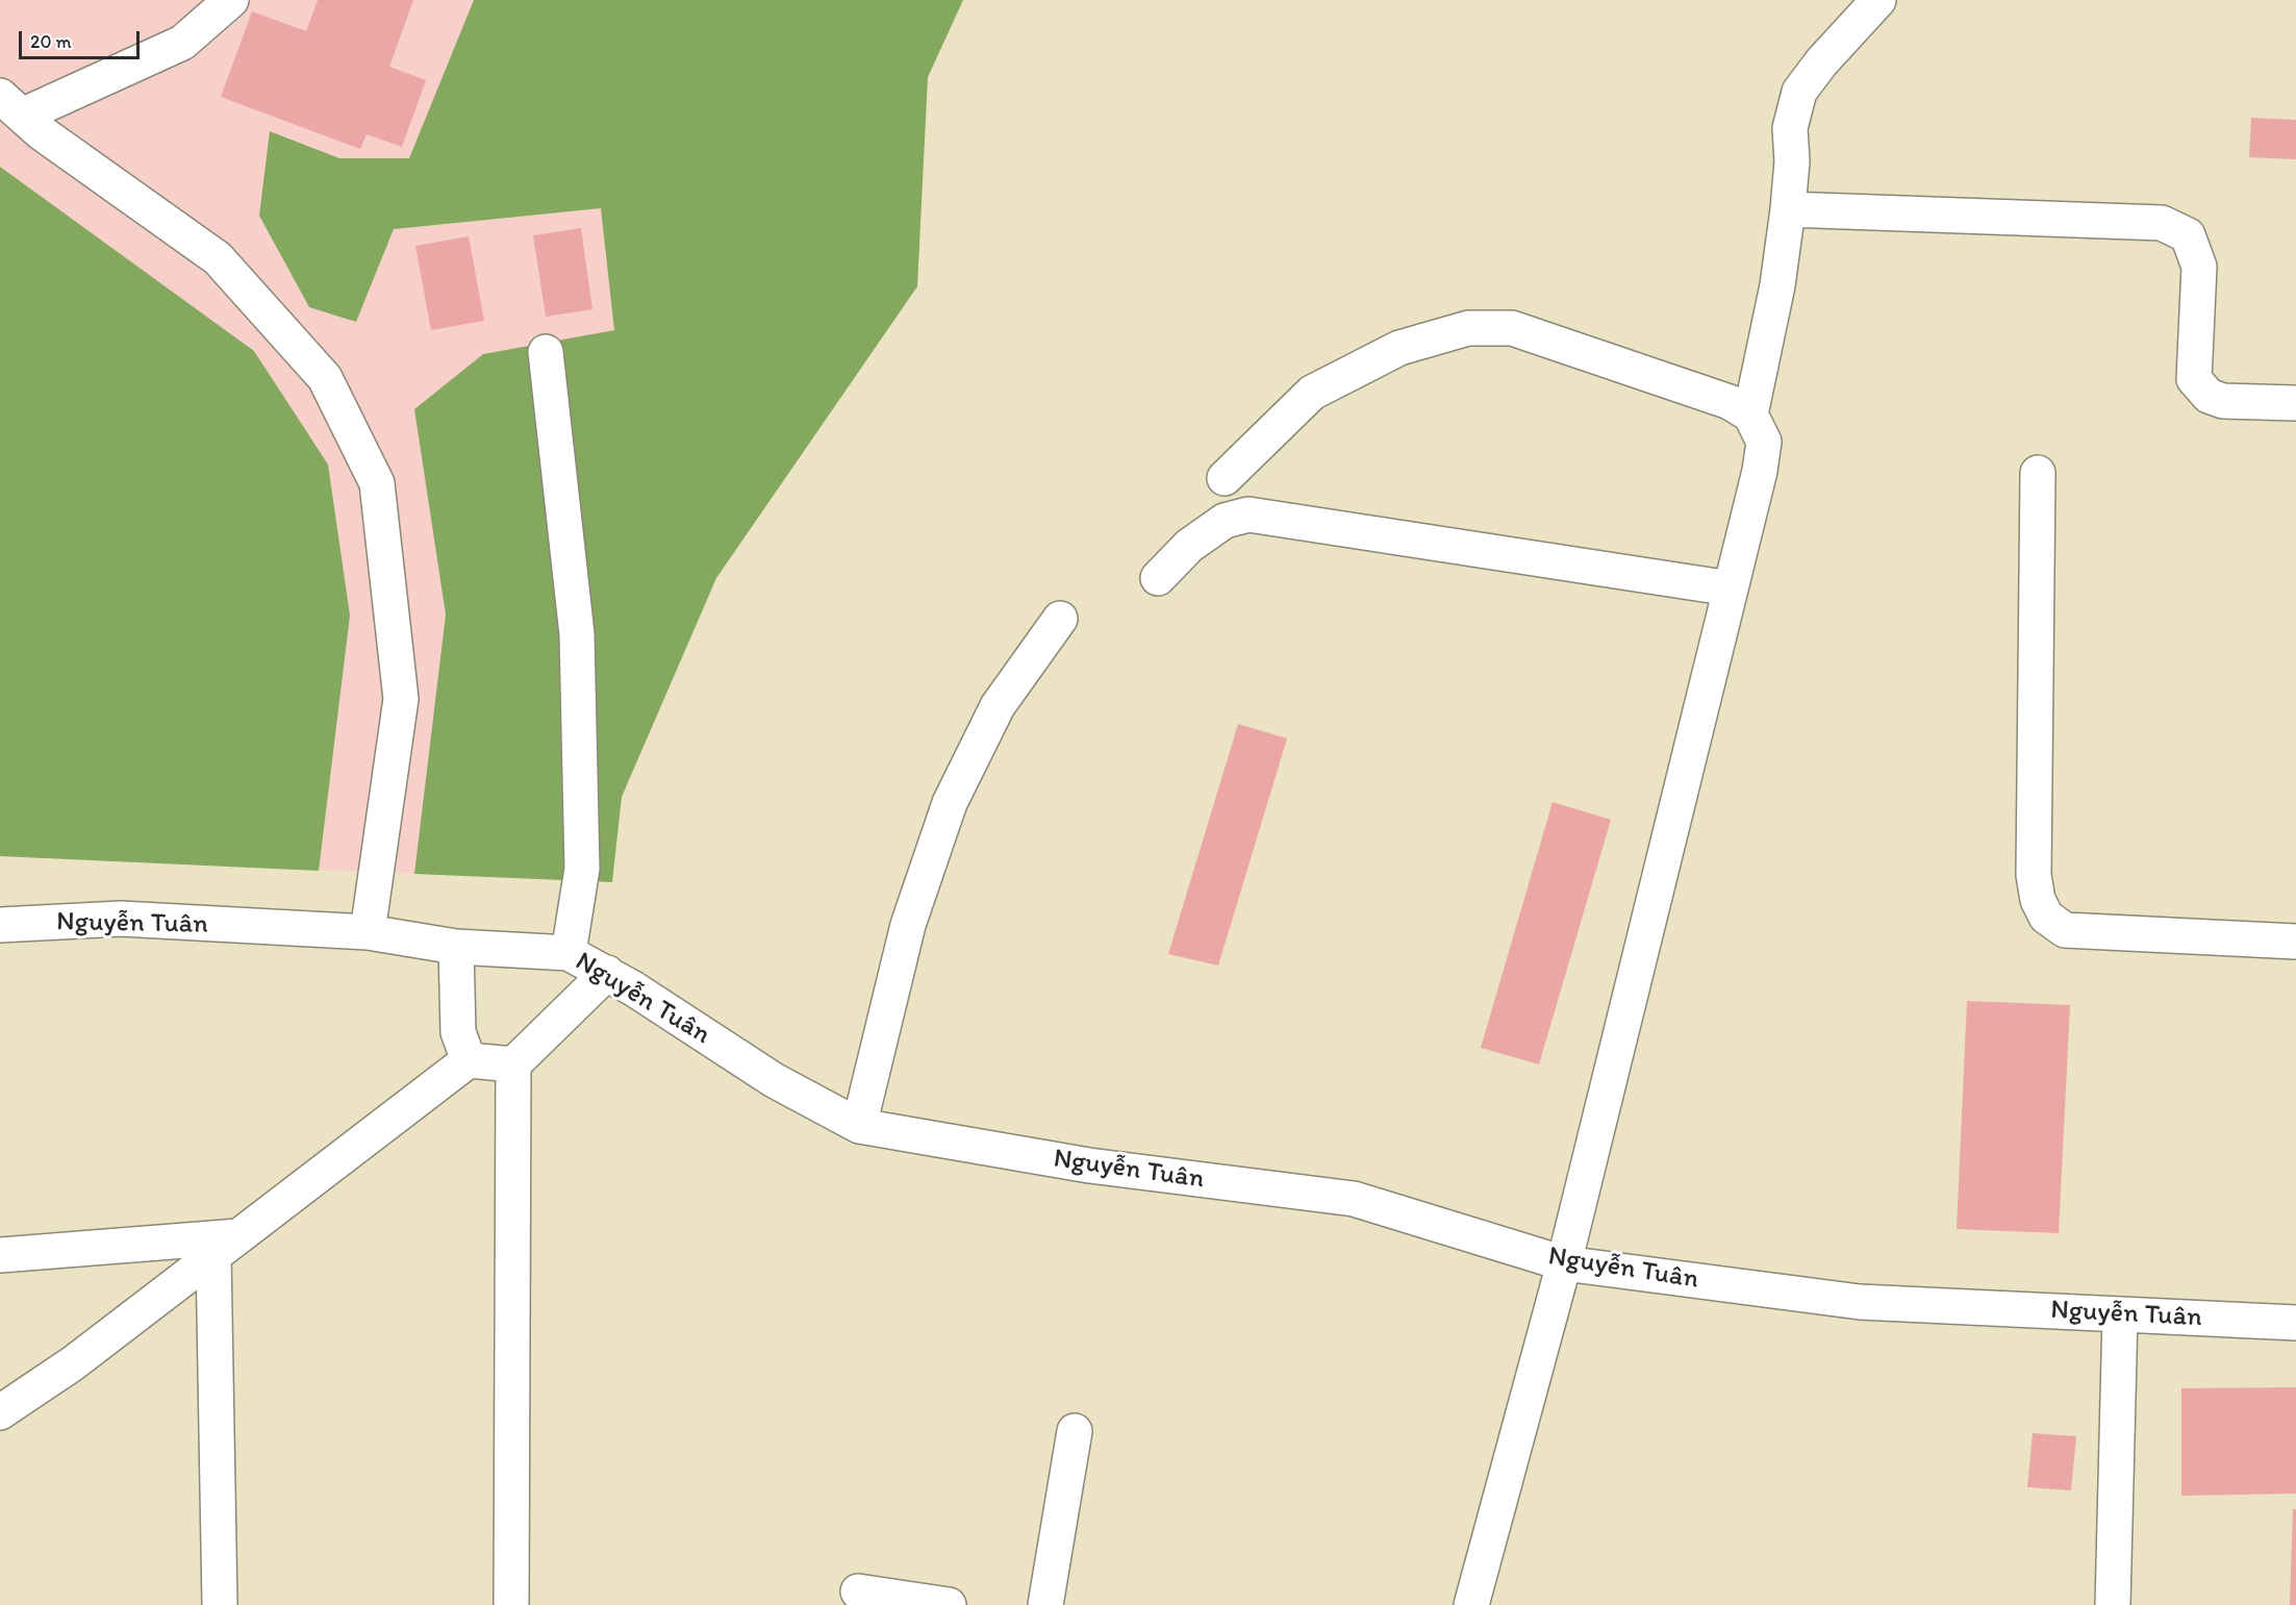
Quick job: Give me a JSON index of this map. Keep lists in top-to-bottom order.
{
  "streets": {
    "street": ["Nguyễn Tuân"]
  },
  "scale_bar": "20 m"
}
